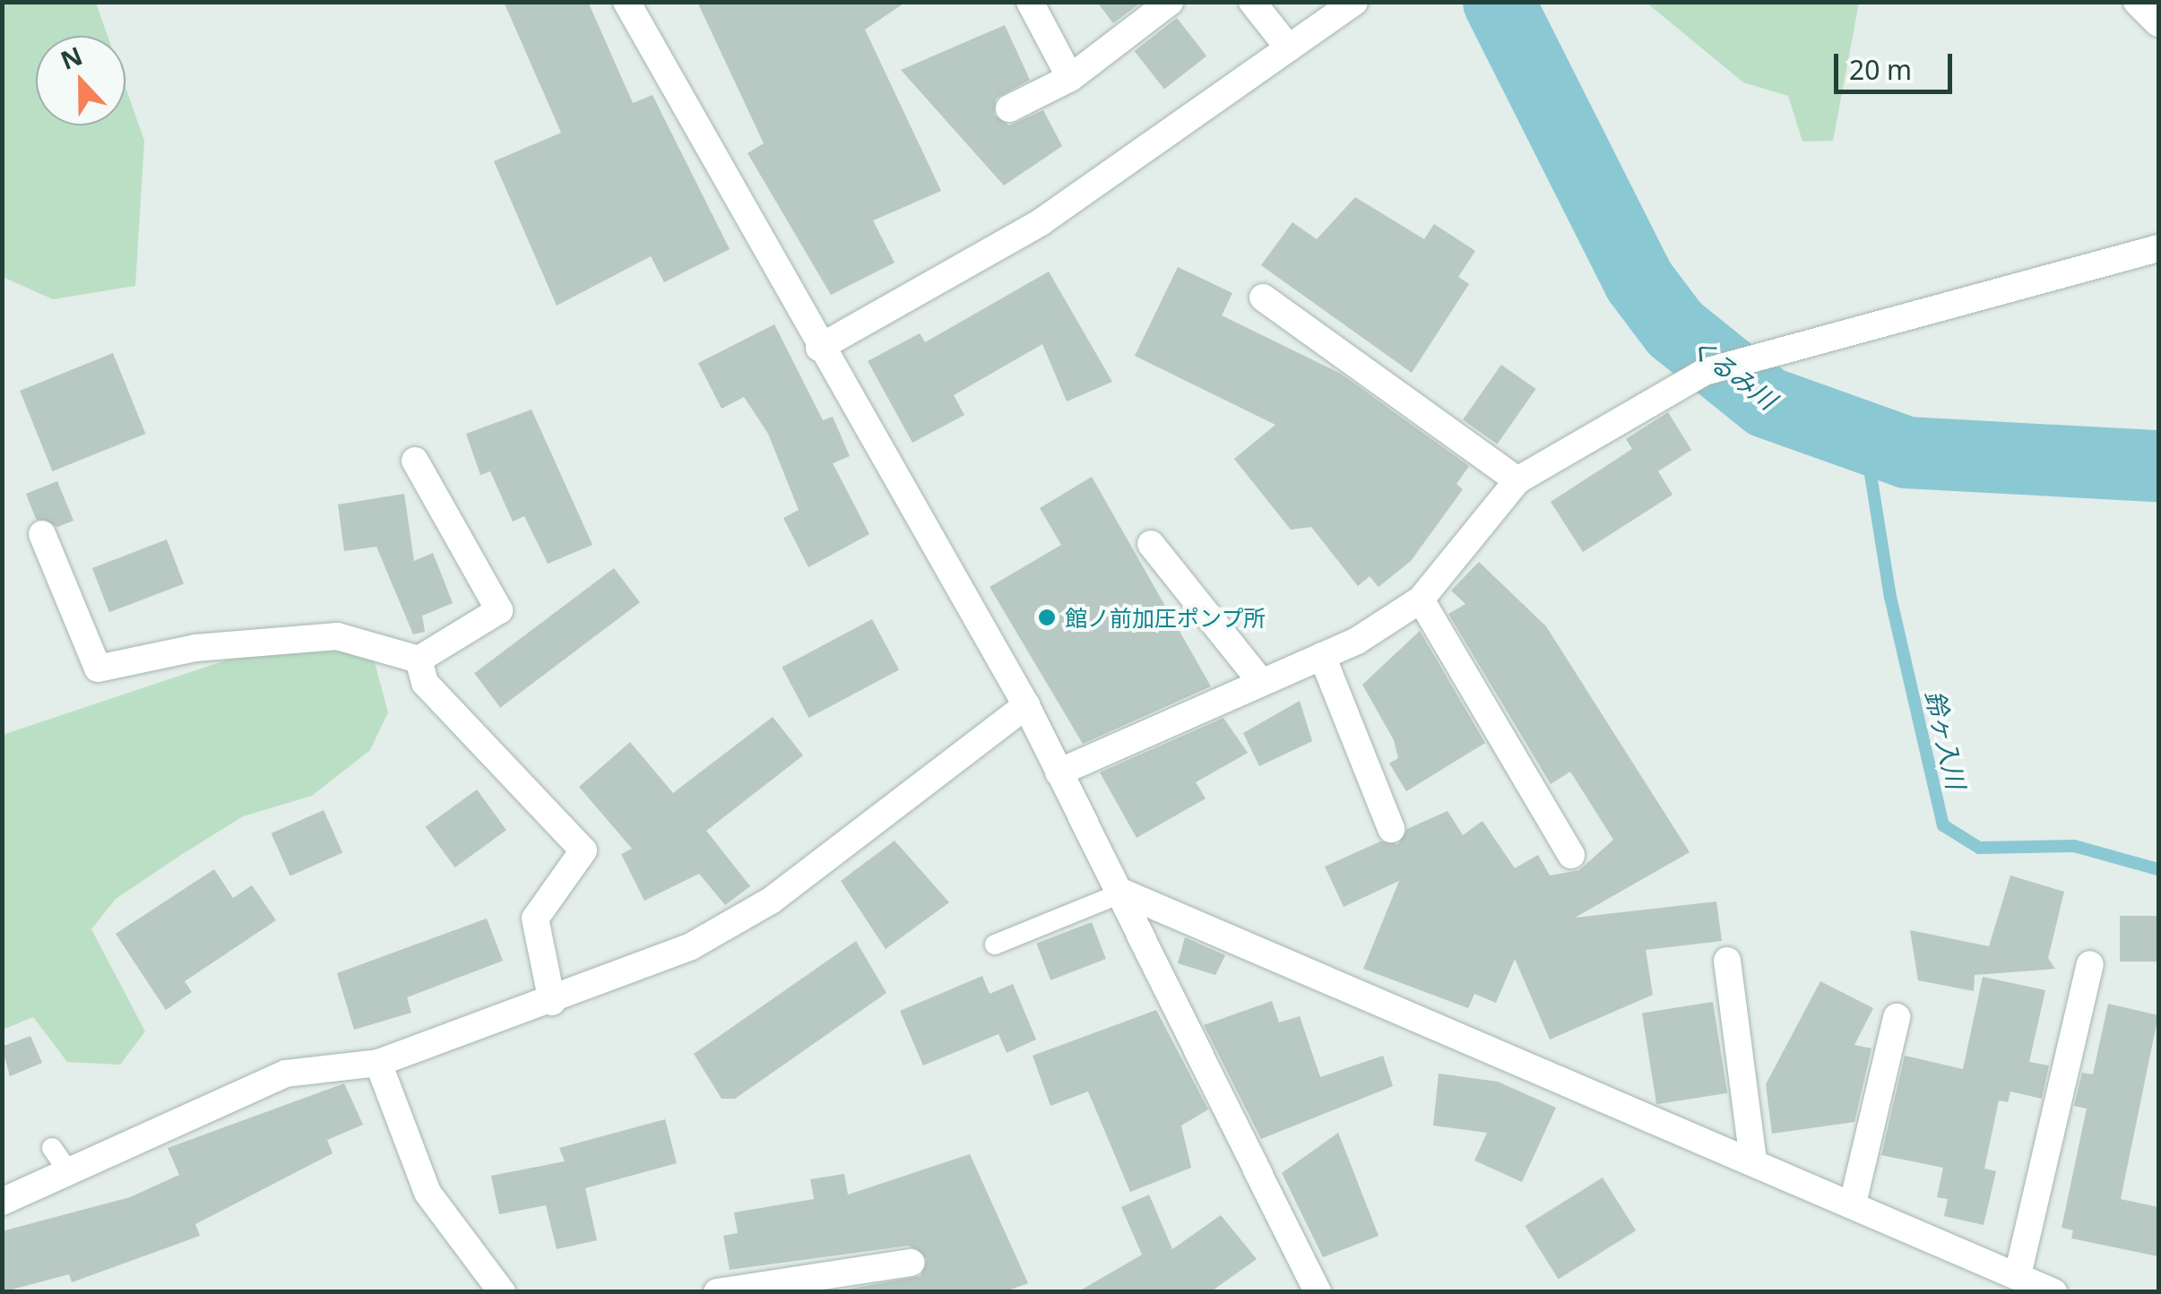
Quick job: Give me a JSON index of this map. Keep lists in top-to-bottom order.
{
  "water": ["くるみ川", "鈴ヶ入川"],
  "places": ["館ノ前加圧ポンプ所"],
  "scale_bar": "20 m",
  "north": "top"
}
